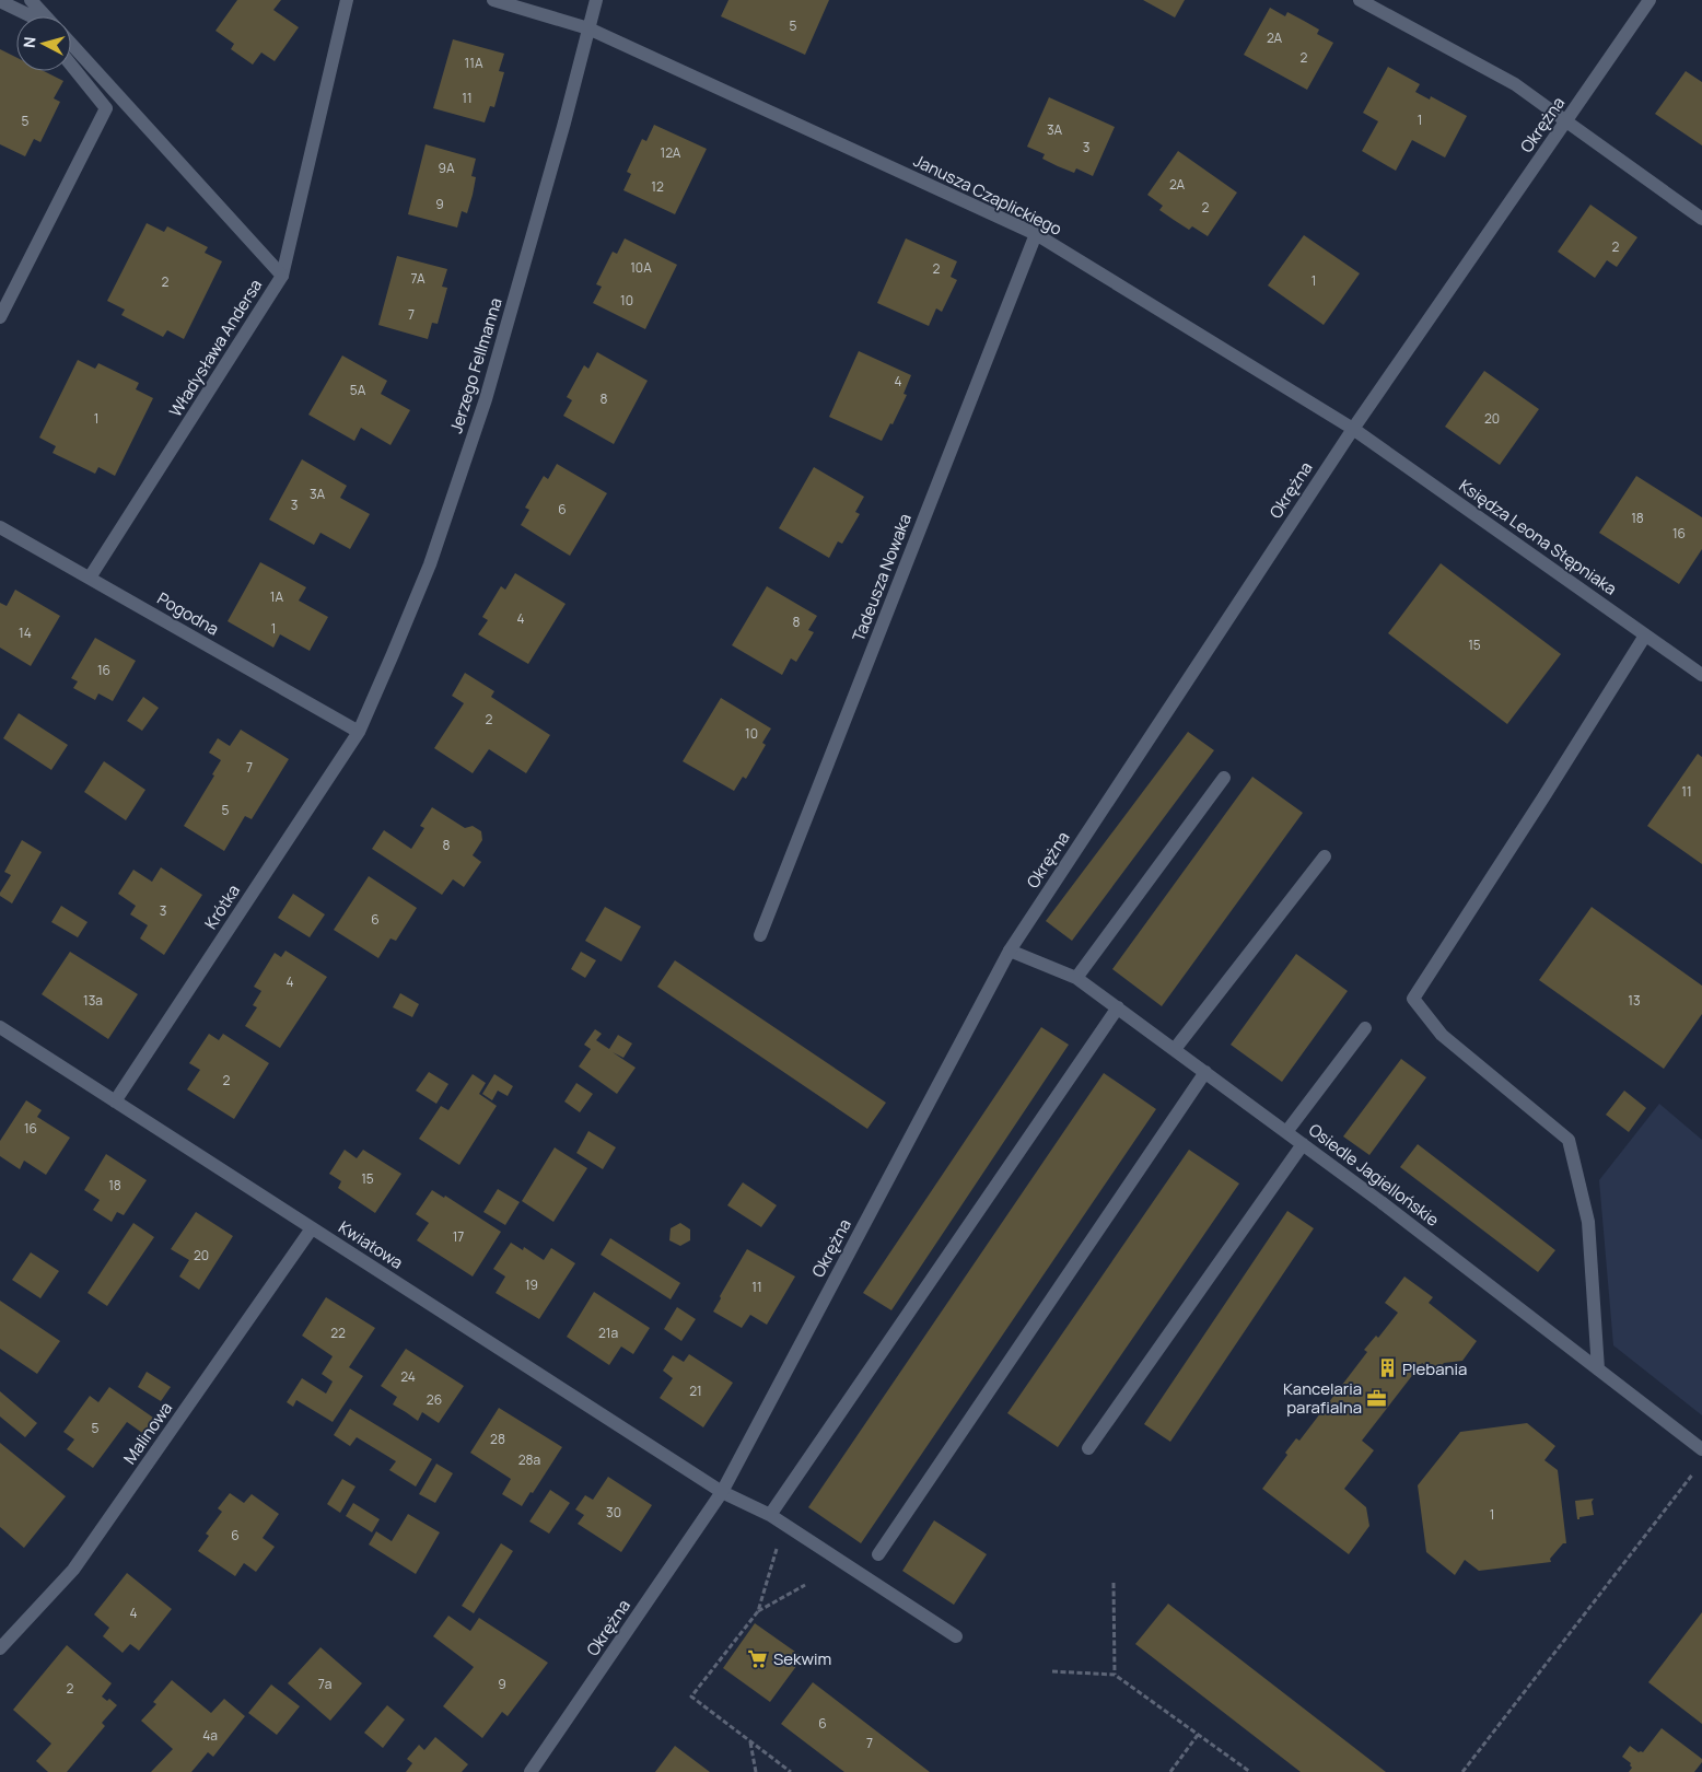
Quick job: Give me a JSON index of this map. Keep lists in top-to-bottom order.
{
  "streets": {
    "street": [
      "Okrężna",
      "Janusza Czaplickiego",
      "Władysława Andersa",
      "Jerzego Fellmanna",
      "Księdza Leona Stępniaka",
      "Tadeusza Nowaka",
      "Pogodna",
      "Krótka",
      "Osiedle Jagiellońskie",
      "Kwiatowa",
      "Malinowa"
    ]
  },
  "crossings": [
    ["Okrężna", "Janusza Czaplickiego"],
    ["Okrężna", "Księdza Leona Stępniaka"],
    ["Okrężna", "Osiedle Jagiellońskie"],
    ["Okrężna", "Kwiatowa"],
    ["Janusza Czaplickiego", "Jerzego Fellmanna"],
    ["Janusza Czaplickiego", "Księdza Leona Stępniaka"],
    ["Janusza Czaplickiego", "Tadeusza Nowaka"],
    ["Władysława Andersa", "Pogodna"],
    ["Jerzego Fellmanna", "Pogodna"],
    ["Jerzego Fellmanna", "Krótka"],
    ["Pogodna", "Krótka"],
    ["Krótka", "Kwiatowa"],
    ["Kwiatowa", "Malinowa"]
  ],
  "places": {
    "building": ["Plebania"],
    "office": ["Kancelaria parafialna"],
    "supermarket": ["Sekwim"]
  },
  "house_numbers": [
    "5",
    "2A",
    "2",
    "11A",
    "11",
    "1",
    "5",
    "3A",
    "3",
    "12A",
    "9A",
    "2A",
    "12",
    "9",
    "2",
    "2",
    "10A",
    "2",
    "7A",
    "1",
    "2",
    "10",
    "7",
    "4",
    "5A",
    "8",
    "1",
    "20",
    "3A",
    "3",
    "6",
    "18",
    "16",
    "1A",
    "4",
    "8",
    "1",
    "14",
    "15",
    "16",
    "2",
    "10",
    "7",
    "11",
    "5",
    "8",
    "3",
    "6",
    "4",
    "13a",
    "13",
    "2",
    "16",
    "15",
    "18",
    "17",
    "20",
    "19",
    "11",
    "22",
    "21a",
    "24",
    "21",
    "26",
    "5",
    "28",
    "28a",
    "30",
    "1",
    "6",
    "4",
    "7a",
    "9",
    "2",
    "6",
    "4a",
    "7"
  ],
  "north": "left"
}
